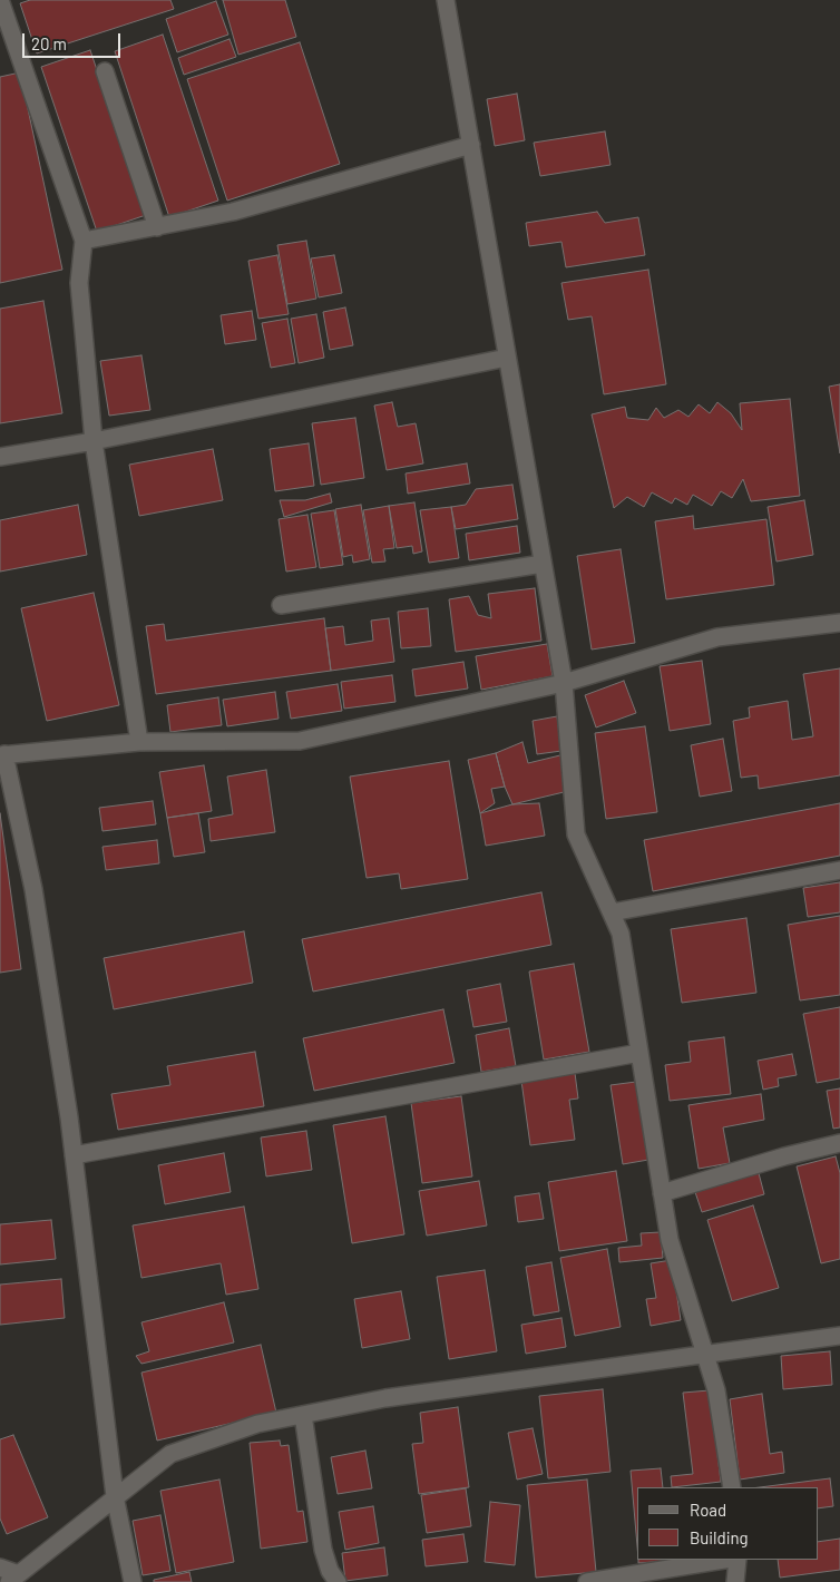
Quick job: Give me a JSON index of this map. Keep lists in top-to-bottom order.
{
  "legend": ["Road", "Building"],
  "scale_bar": "20 m"
}
